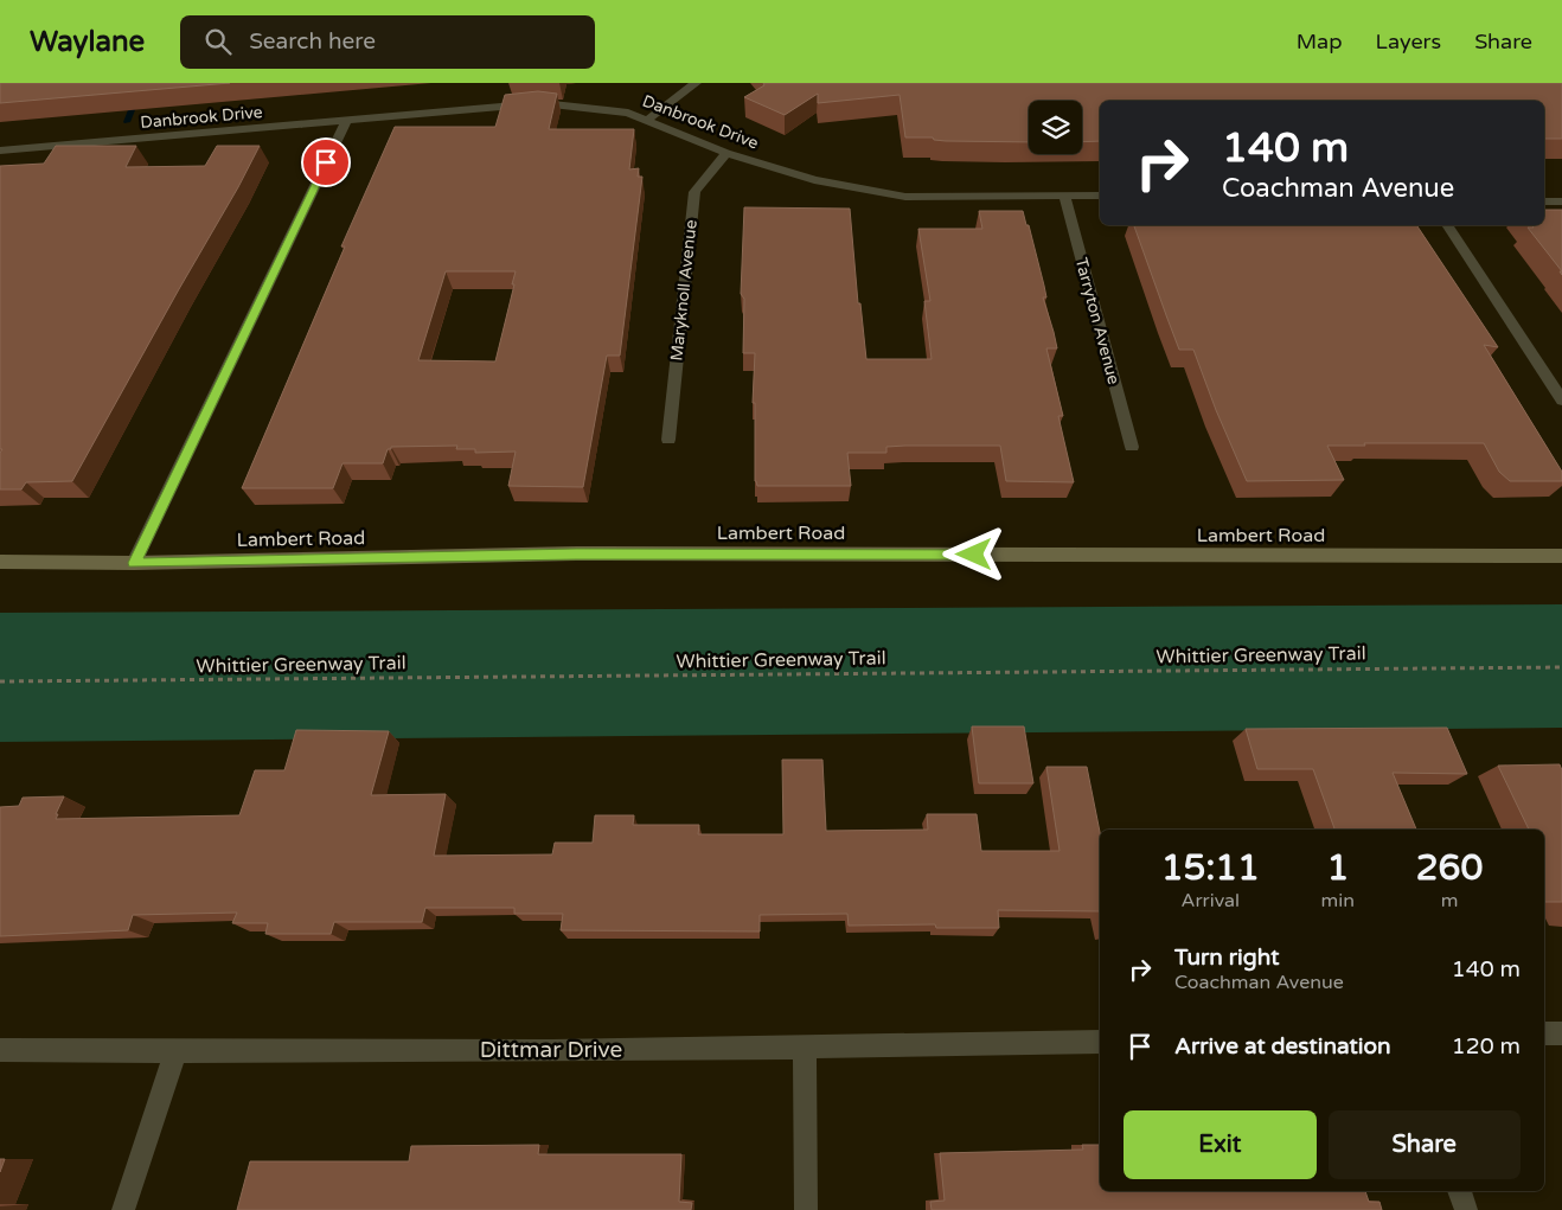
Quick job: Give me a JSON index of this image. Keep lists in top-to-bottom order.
{
  "streets": {
    "main road": ["Lambert Road"],
    "street": [
      "Danbrook Drive",
      "Maryknoll Avenue",
      "Tarryton Avenue",
      "Dittmar Drive"
    ],
    "path": ["Whittier Greenway Trail"]
  },
  "crossings": [
    ["Danbrook Drive", "Maryknoll Avenue"],
    ["Danbrook Drive", "Tarryton Avenue"]
  ],
  "page": {
    "header": "Waylane",
    "search": "Search here",
    "nav": ["Map", "Layers", "Share"],
    "turn": ["140 m", "Coachman Avenue"],
    "eta": [
      "15:11",
      "Arrival",
      "1",
      "min",
      "260",
      "m"
    ],
    "list": [
      {
        "name": "Turn right",
        "note": "Coachman Avenue",
        "value": "140 m"
      },
      {
        "name": "Arrive at destination",
        "value": "120 m"
      }
    ],
    "buttons": ["Exit", "Share"]
  }
}
